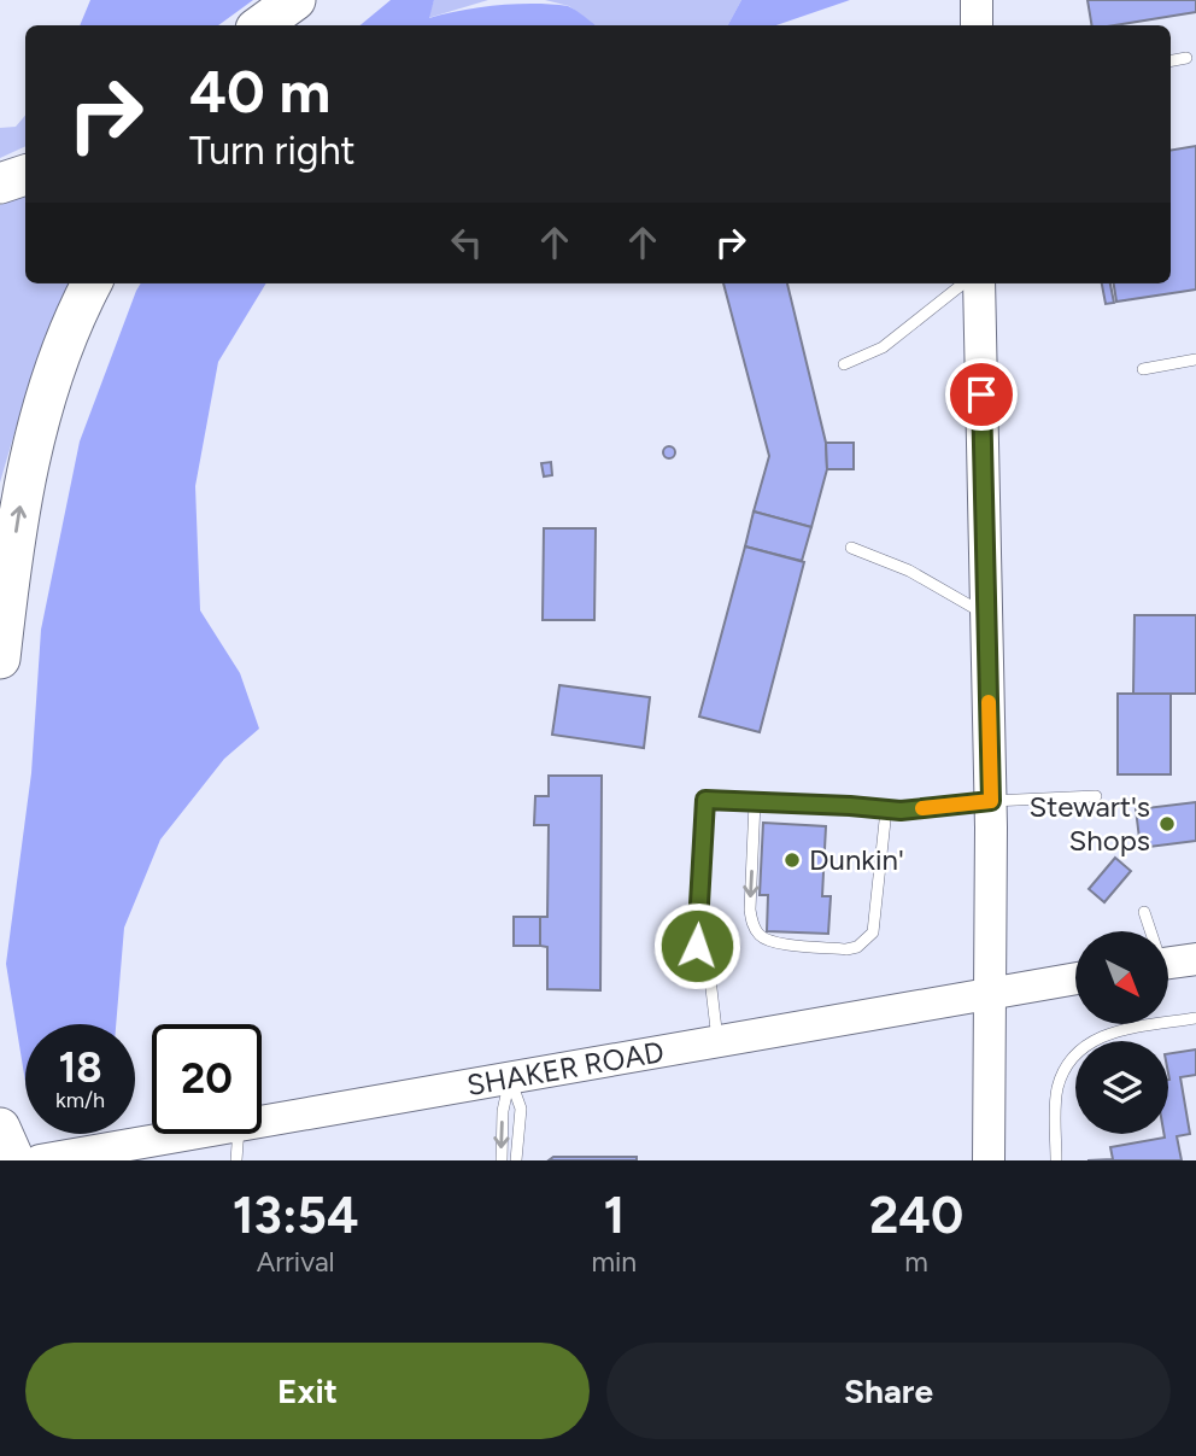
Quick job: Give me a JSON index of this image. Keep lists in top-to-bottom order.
{
  "streets": {
    "main road": ["SHAKER ROAD"]
  },
  "places": ["Stewart's Shops", "Dunkin'"],
  "north": "bottom right",
  "page": {
    "turn": ["40 m", "Turn right"],
    "speed": "18 km/h",
    "limit": "20",
    "eta": [
      "13:54",
      "Arrival",
      "1",
      "min",
      "240",
      "m"
    ],
    "buttons": ["Exit", "Share"]
  }
}
